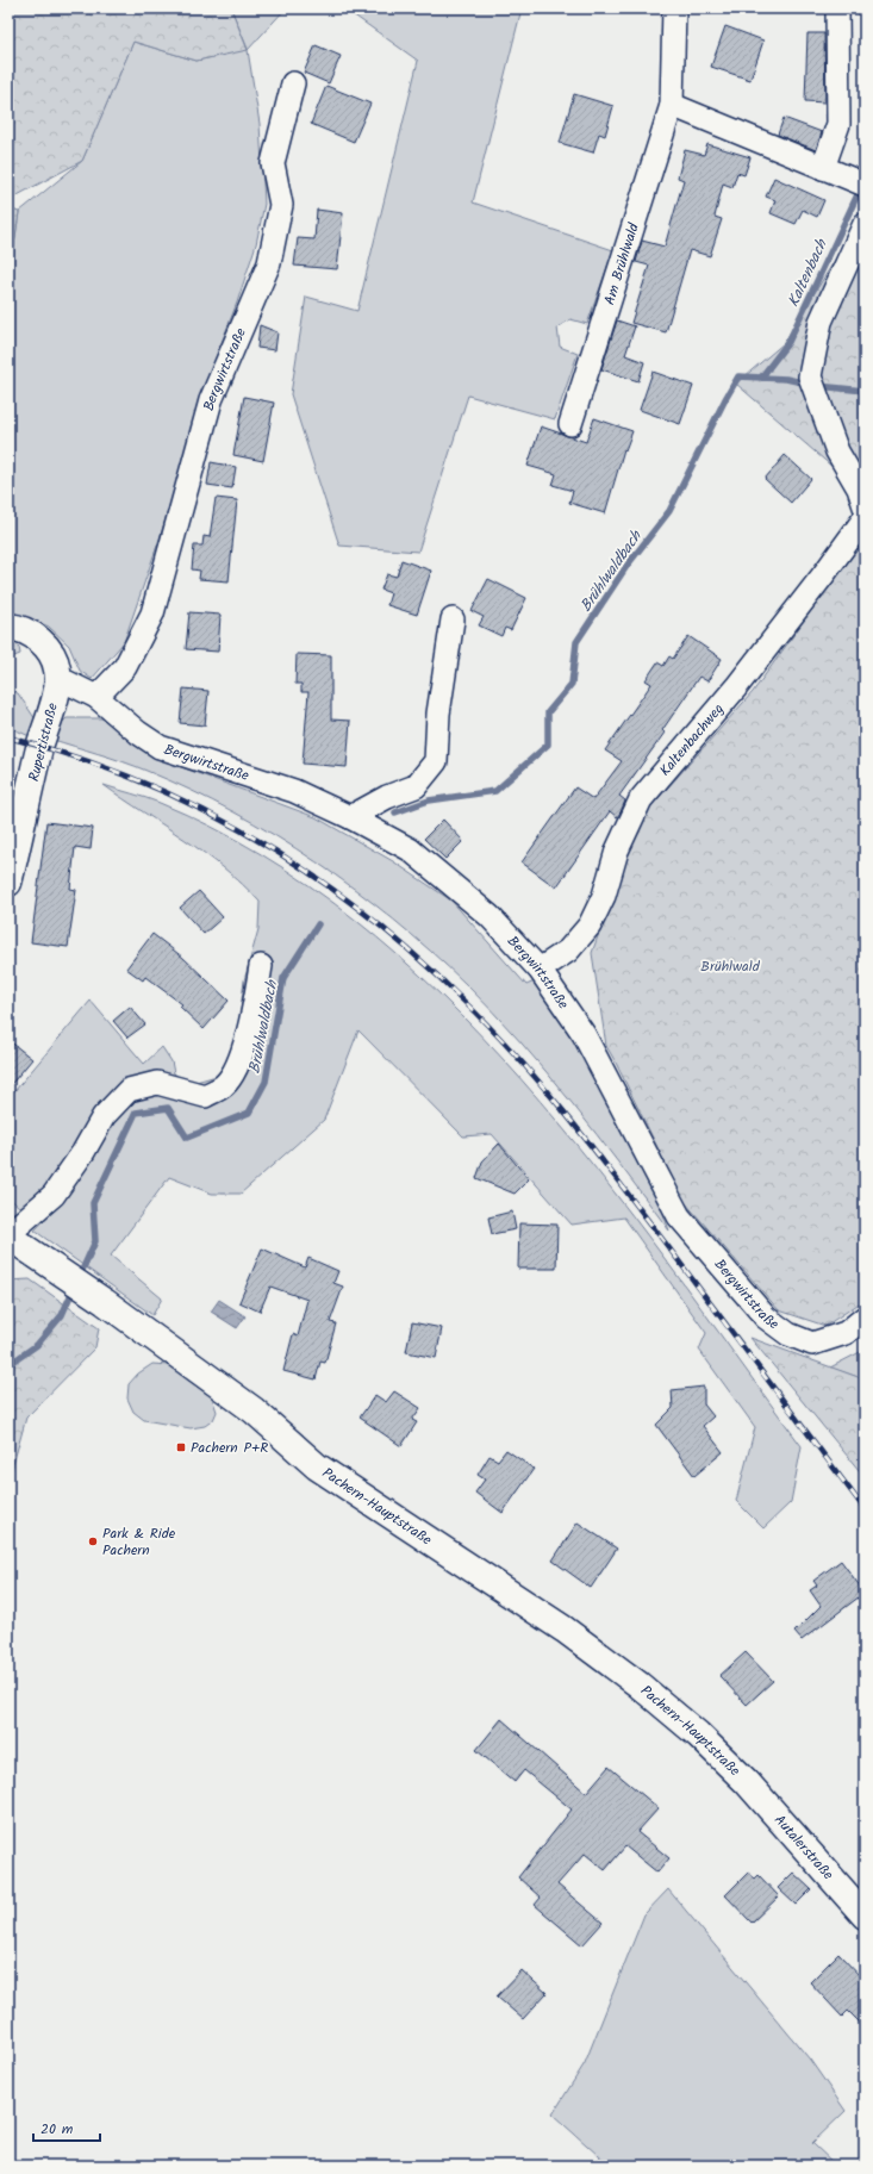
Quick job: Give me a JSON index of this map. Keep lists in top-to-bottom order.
{
  "streets": {
    "main road": ["Rupertistraße", "Pachern-Hauptstraße", "Autalerstraße"],
    "street": ["Am Brühlwald", "Bergwirtstraße", "Kaltenbachweg"]
  },
  "crossings": [
    ["Bergwirtstraße", "Kaltenbachweg"],
    ["Bergwirtstraße", "Rupertistraße"],
    ["Pachern-Hauptstraße", "Autalerstraße"]
  ],
  "water": ["Kaltenbach", "Brühlwaldbach"],
  "parks": ["Brühlwald"],
  "places": {
    "transit": ["Pachern P+R"],
    "other": ["Park & Ride Pachern"]
  },
  "scale_bar": "20 m"
}
